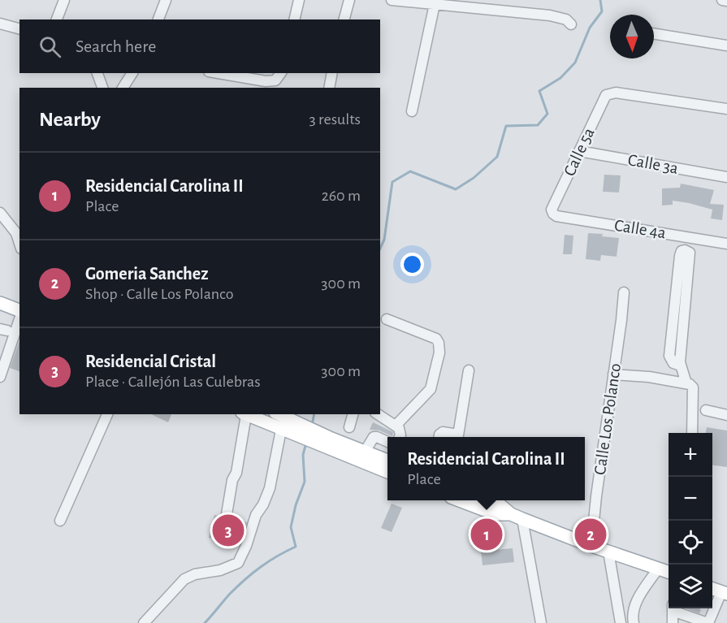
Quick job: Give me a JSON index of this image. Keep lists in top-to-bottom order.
{
  "streets": {
    "street": [
      "Calle 5a",
      "Calle 3a",
      "Calle 4a",
      "Calle Los Polanco"
    ]
  },
  "crossings": [
    ["Calle 5a", "Calle 3a"],
    ["Calle 5a", "Calle 4a"]
  ],
  "north": "bottom",
  "page": {
    "search": "Search here",
    "heading": ["Nearby", "3 results"],
    "list": [
      {
        "mark": "1",
        "name": "Residencial Carolina II",
        "note": "Place",
        "value": "260 m"
      },
      {
        "mark": "2",
        "name": "Gomeria Sanchez",
        "note": "Shop · Calle Los Polanco",
        "value": "300 m"
      },
      {
        "mark": "3",
        "name": "Residencial Cristal",
        "note": "Place · Callejón Las Culebras",
        "value": "300 m"
      }
    ],
    "map_buttons": ["+", "−"],
    "popup": ["Residencial Carolina II", "Place"],
    "pins": ["3", "1", "2"]
  }
}
